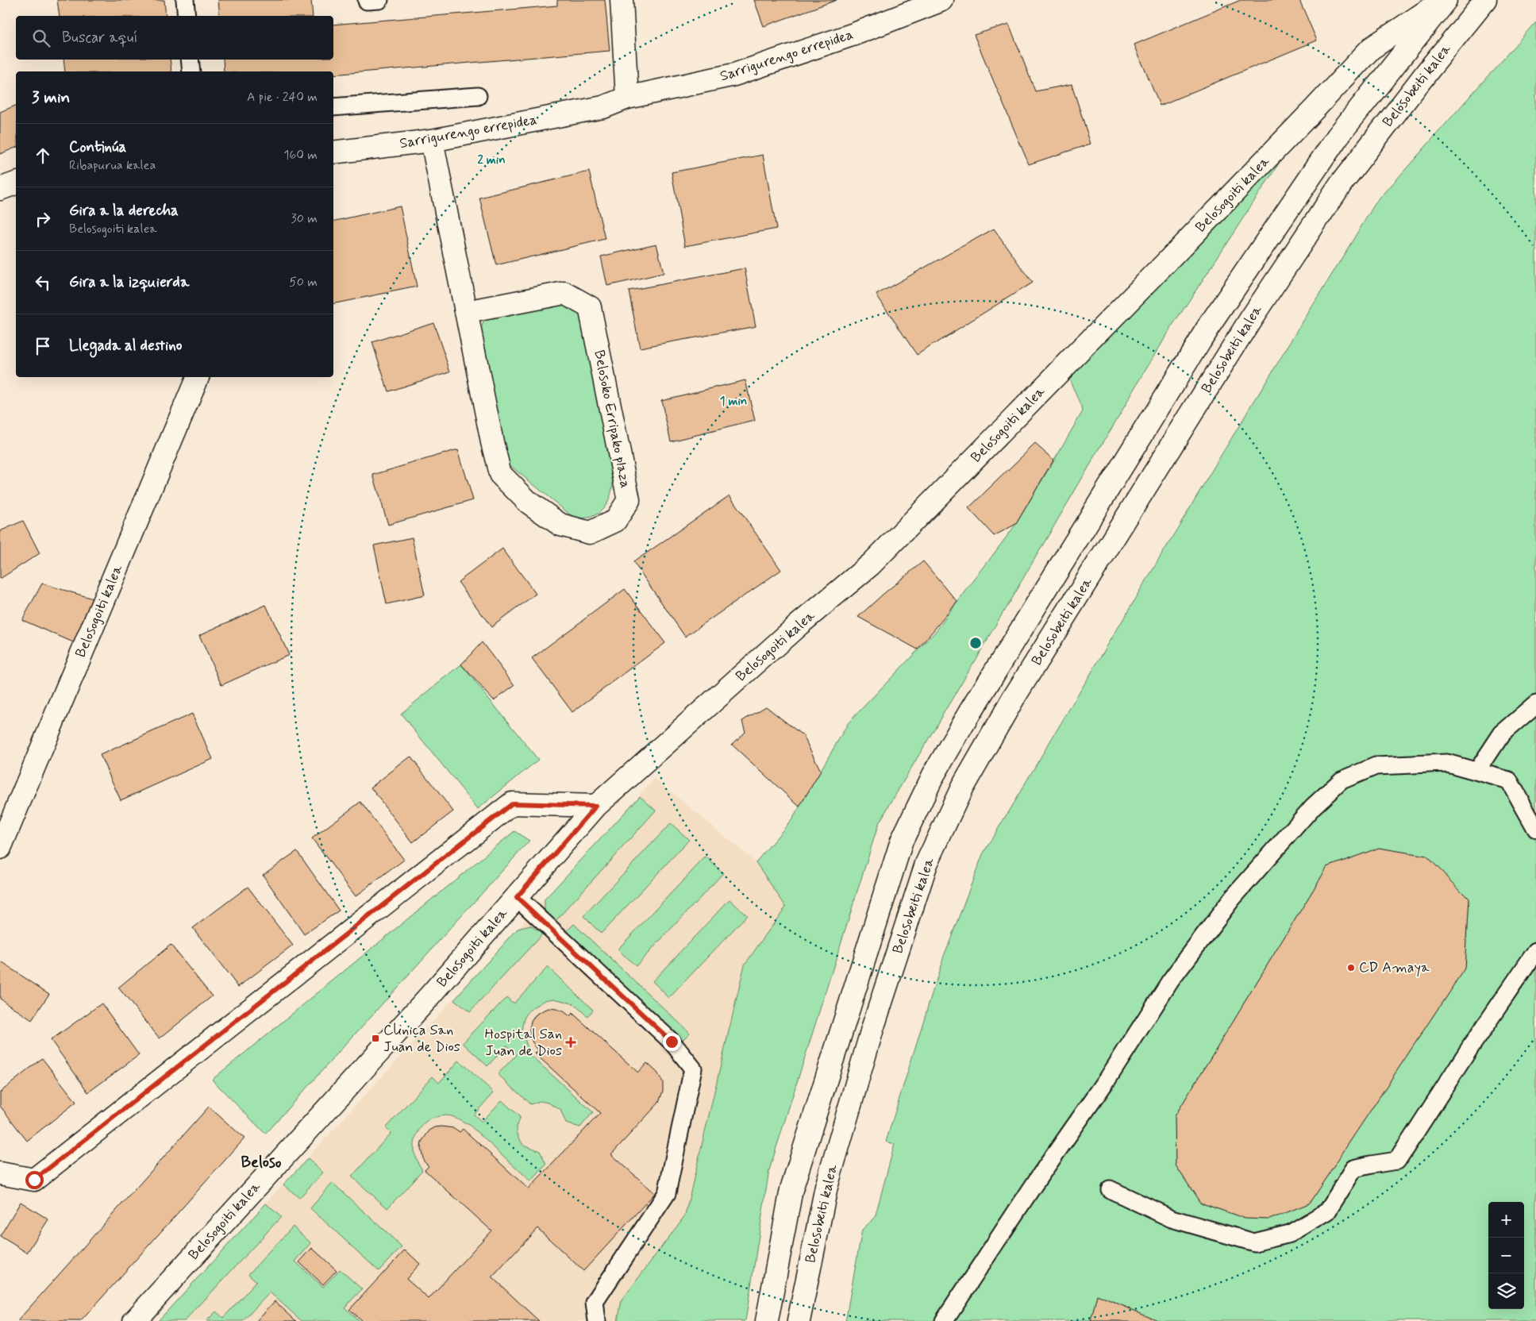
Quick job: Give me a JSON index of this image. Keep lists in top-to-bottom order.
{
  "streets": {
    "street": [
      "Sarrigurengo errepidea",
      "Belosobeiti kalea",
      "Belosogoiti kalea",
      "Belosoko Erripako plaza"
    ]
  },
  "crossings": [
    ["Sarrigurengo errepidea", "Belosoko Erripako plaza"]
  ],
  "districts": ["Beloso"],
  "places": {
    "other": ["CD Amaya"],
    "transit": ["Clinica San Juan de Dios"],
    "health": ["Hospital San Juan de Dios"]
  },
  "page": {
    "search": "Buscar aquí",
    "heading": ["3 min", "A pie · 240 m"],
    "list": [
      ["Continúa", "Ribapurua kalea", "160 m"],
      ["Gira a la derecha", "Belosogoiti kalea", "30 m"],
      ["Gira a la izquierda", "50 m"],
      "Llegada al destino"
    ],
    "map_buttons": ["+", "−"]
  },
  "rings": ["2 min", "1 min"]
}
